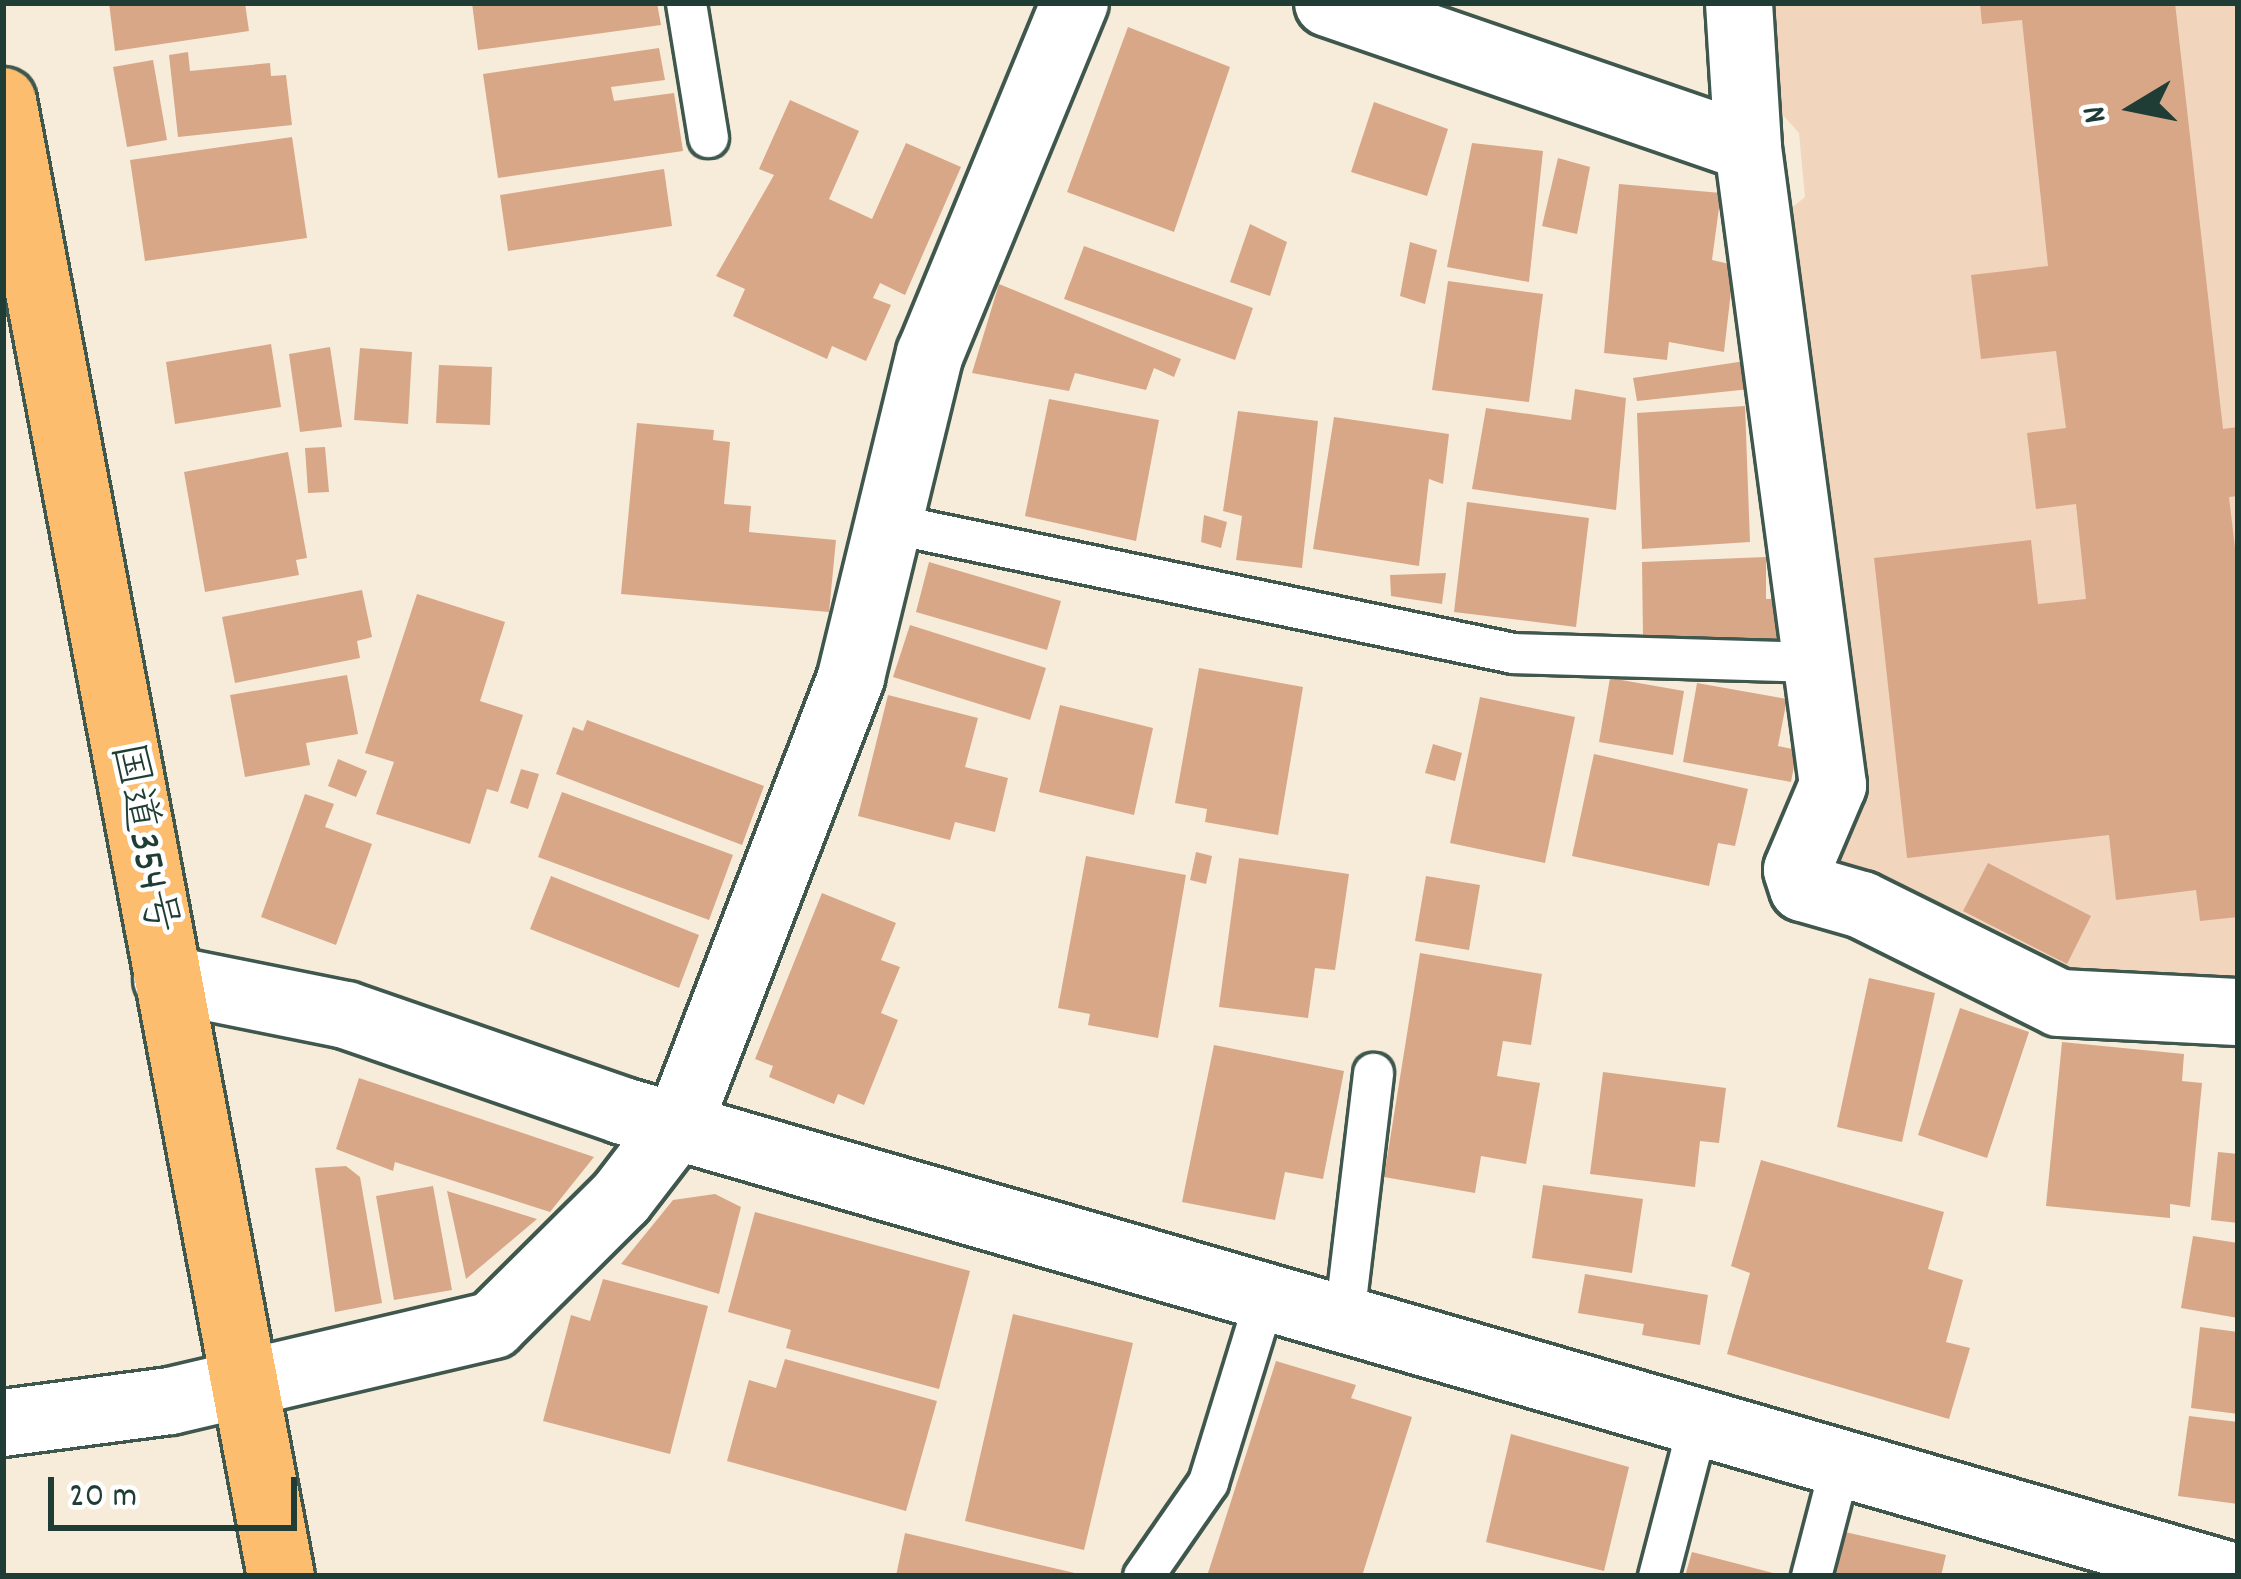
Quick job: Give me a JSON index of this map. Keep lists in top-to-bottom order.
{
  "streets": {
    "highway": ["国道354号"]
  },
  "scale_bar": "20 m",
  "north": "left"
}
